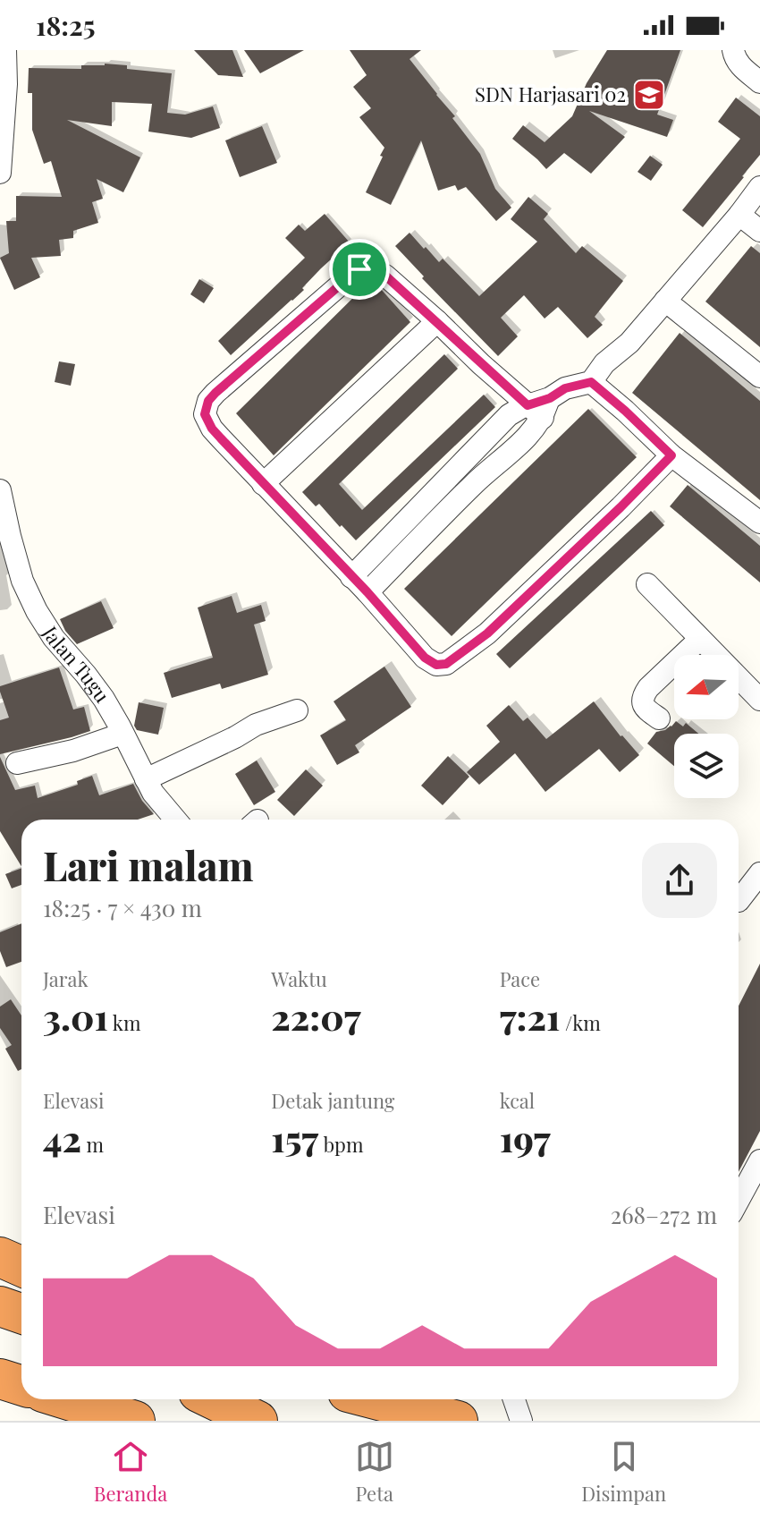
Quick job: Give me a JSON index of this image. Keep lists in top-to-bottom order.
{
  "streets": {
    "street": ["Jalan Tugu"]
  },
  "places": {
    "school or university": ["SDN Harjasari 02"]
  },
  "north": "left",
  "page": {
    "status": "18:25",
    "heading": ["Lari malam", "18:25 · 7 × 430 m"],
    "stats": [
      ["Jarak", "3.01 km"],
      ["Waktu", "22:07"],
      ["Pace", "7:21 /km"],
      ["Elevasi", "42 m"],
      ["Detak jantung", "157 bpm"],
      ["kcal", "197"]
    ],
    "chart": ["Elevasi", "268–272 m"],
    "tabs": ["Beranda", "Peta", "Disimpan"]
  }
}
